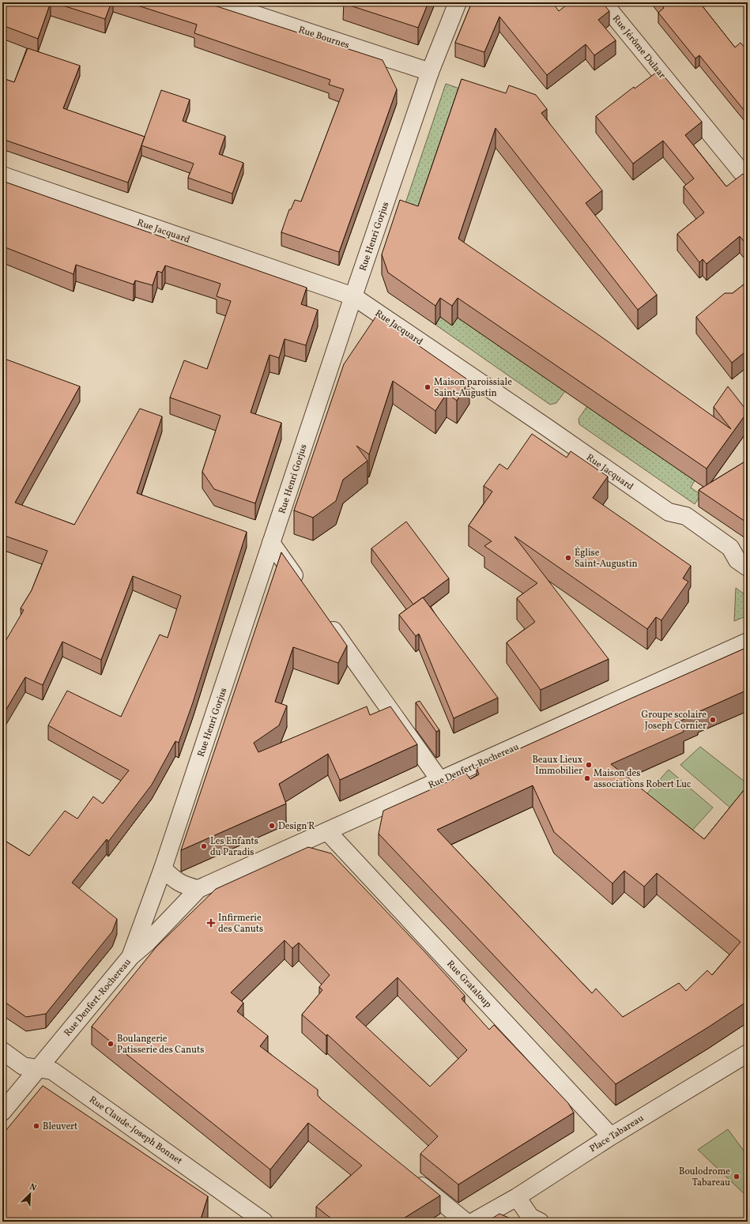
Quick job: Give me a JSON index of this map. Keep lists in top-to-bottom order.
{
  "streets": {
    "street": [
      "Rue Bournes",
      "Rue Jérôme Dulaar",
      "Rue Jacquard",
      "Rue Henri Gorjus",
      "Rue Denfert-Rochereau",
      "Rue Grataloup",
      "Rue Claude-Joseph Bonnet",
      "Place Tabareau"
    ]
  },
  "crossings": [
    ["Rue Bournes", "Rue Henri Gorjus"],
    ["Rue Jacquard", "Rue Henri Gorjus"],
    ["Rue Henri Gorjus", "Rue Denfert-Rochereau"],
    ["Rue Denfert-Rochereau", "Rue Grataloup"],
    ["Rue Denfert-Rochereau", "Rue Claude-Joseph Bonnet"],
    ["Rue Grataloup", "Place Tabareau"]
  ],
  "places": {
    "other": [
      "Maison paroissiale Saint-Augustin",
      "Église Saint-Augustin",
      "Groupe scolaire Joseph Cornier",
      "Beaux Lieux Immobilier",
      "Maison des associations Robert Luc",
      "Design'R",
      "Les Enfants du Paradis",
      "Boulangerie Patisserie des Canuts",
      "Bleuvert",
      "Boulodrome Tabareau"
    ],
    "health": ["Infirmerie des Canuts"]
  },
  "north": "top right"
}
